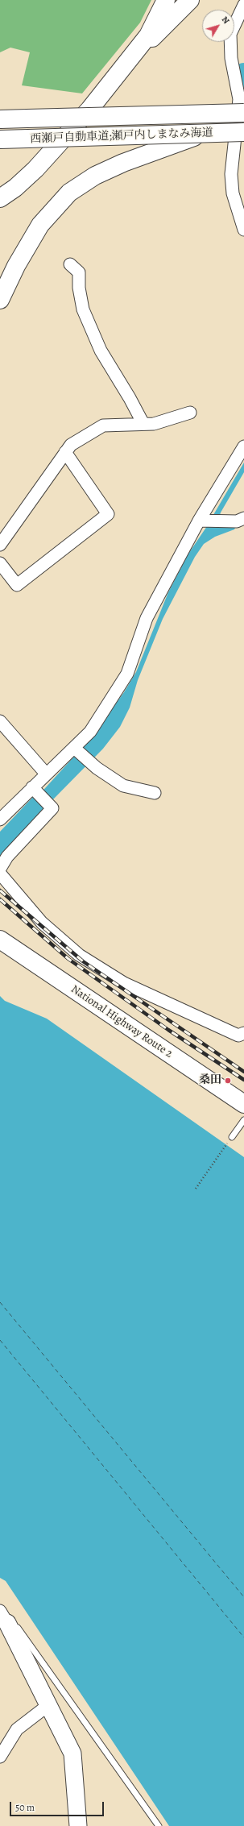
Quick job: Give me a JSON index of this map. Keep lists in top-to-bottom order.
{
  "streets": {
    "highway": ["西瀬戸自動車道;瀬戸内しまなみ海道", "National Highway Route 2"]
  },
  "places": ["桑田"],
  "scale_bar": "50 m",
  "north": "top right"
}
